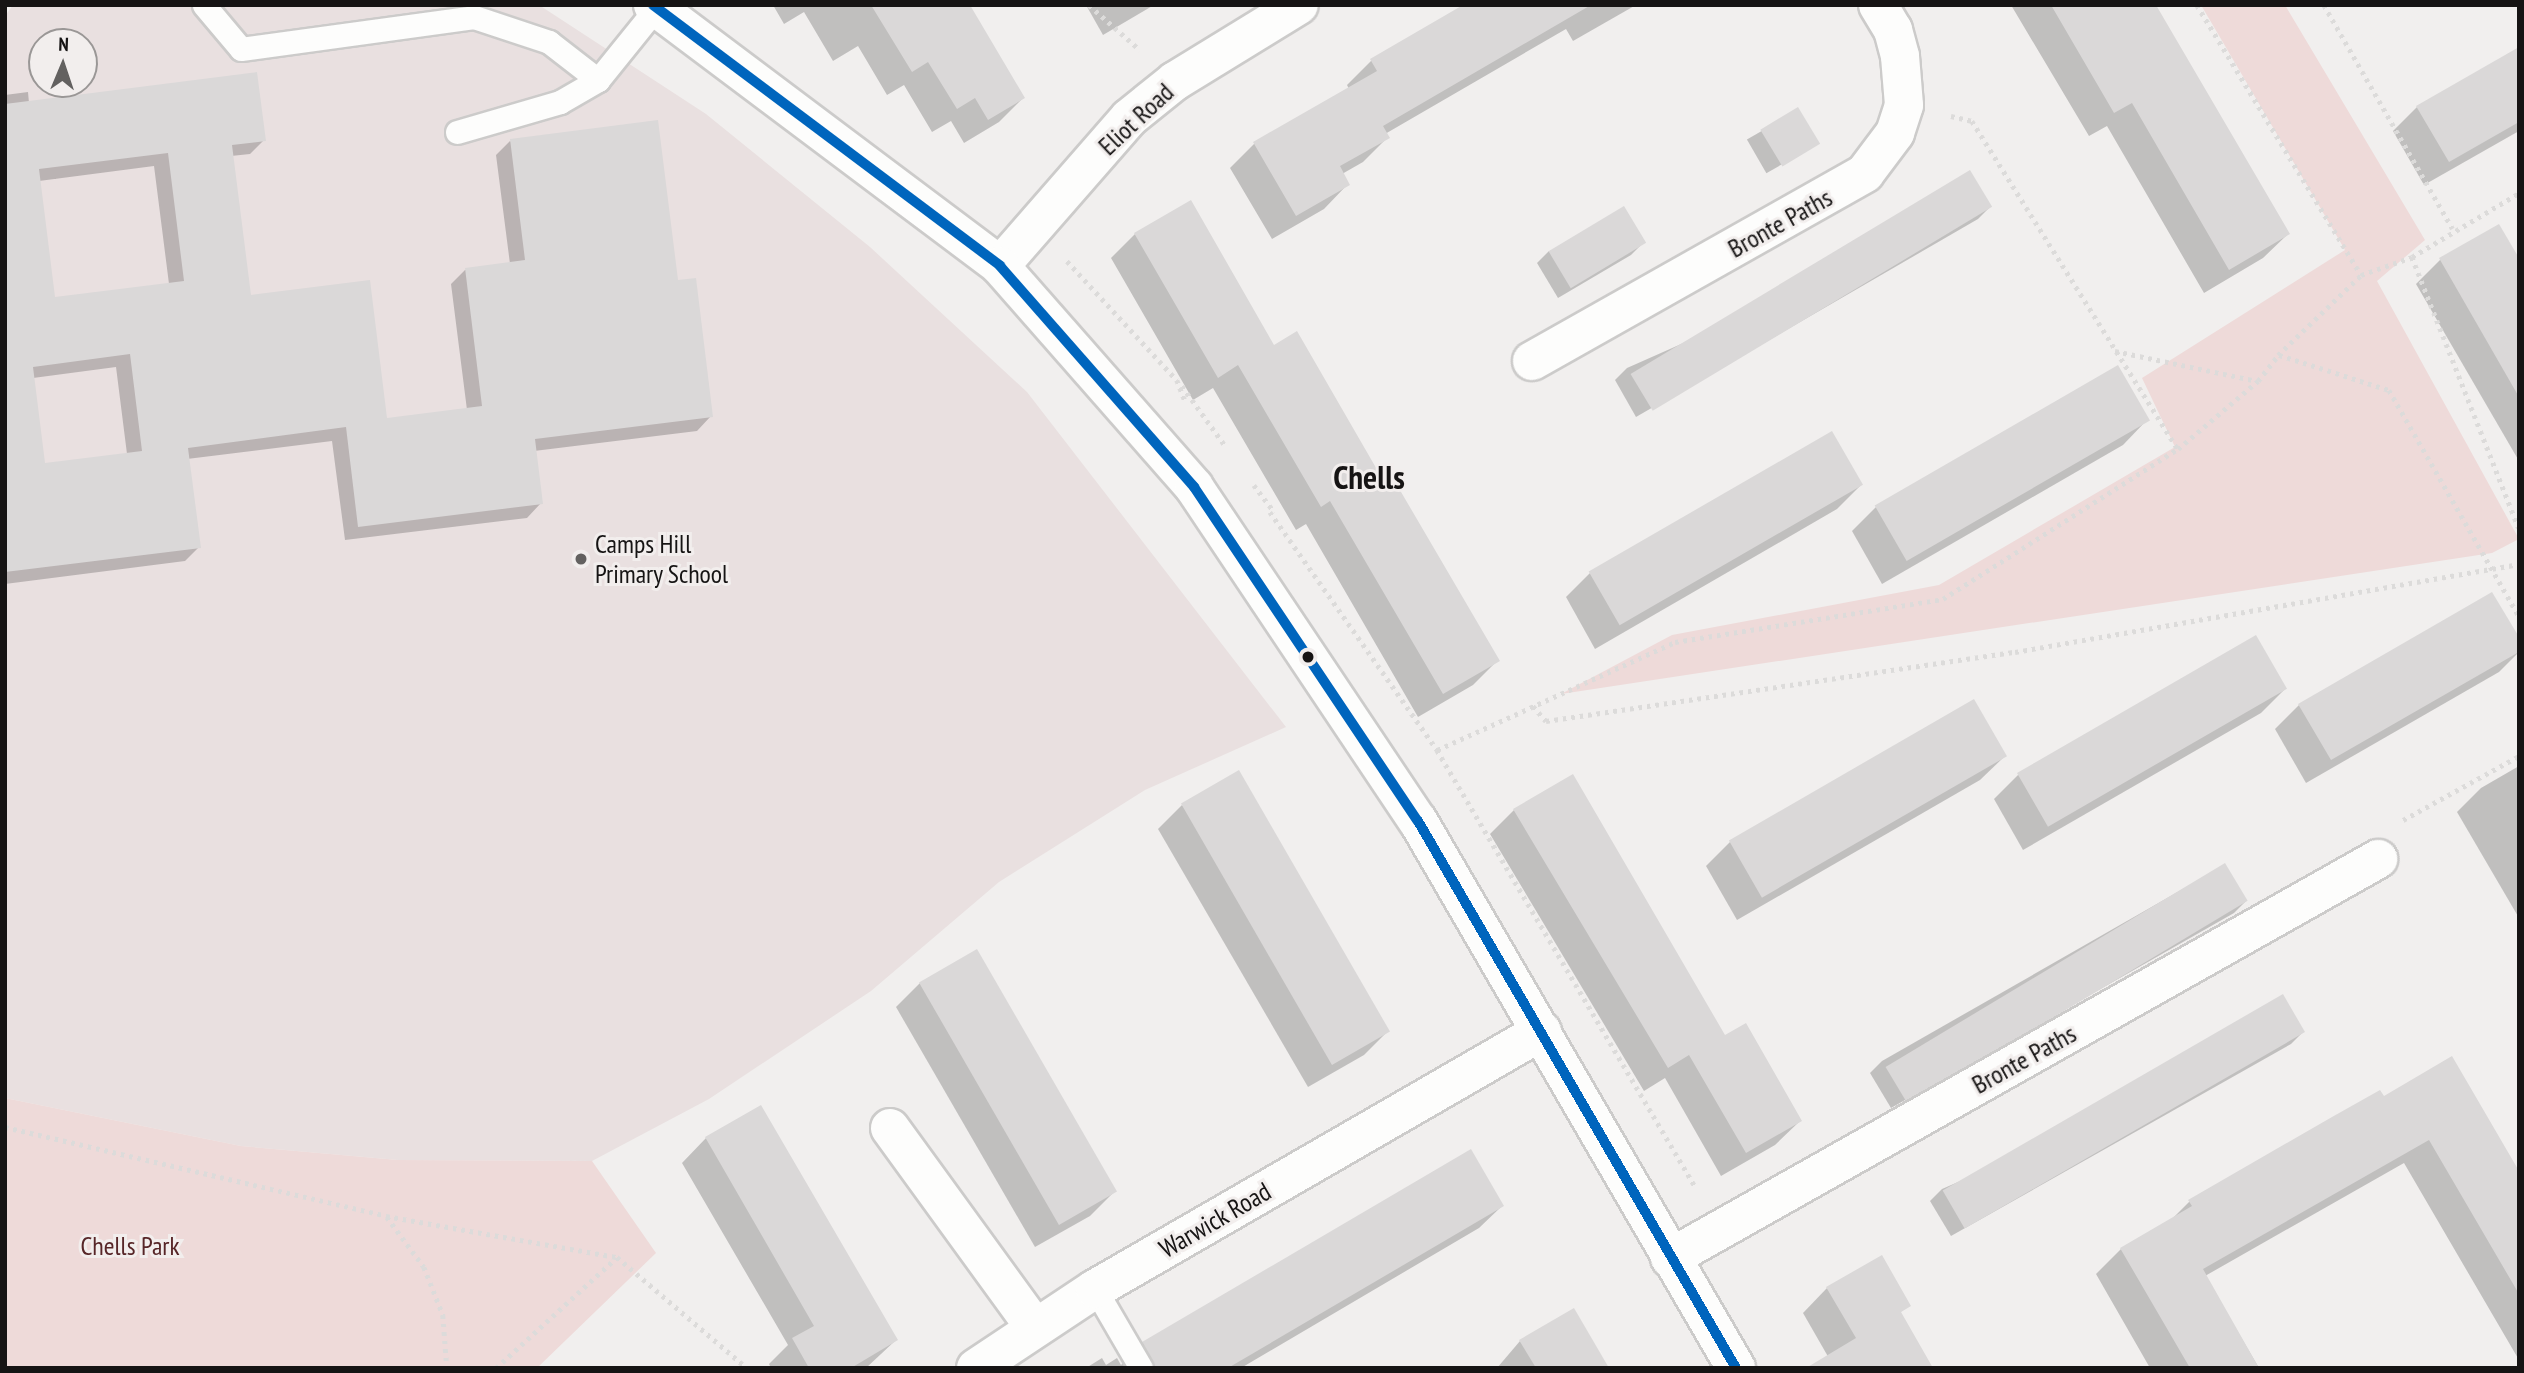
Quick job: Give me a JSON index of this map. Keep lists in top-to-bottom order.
{
  "streets": {
    "street": ["Eliot Road", "Bronte Paths", "Warwick Road"]
  },
  "districts": ["Chells"],
  "parks": ["Chells Park"],
  "places": ["Camps Hill Primary School"],
  "north": "top"
}
